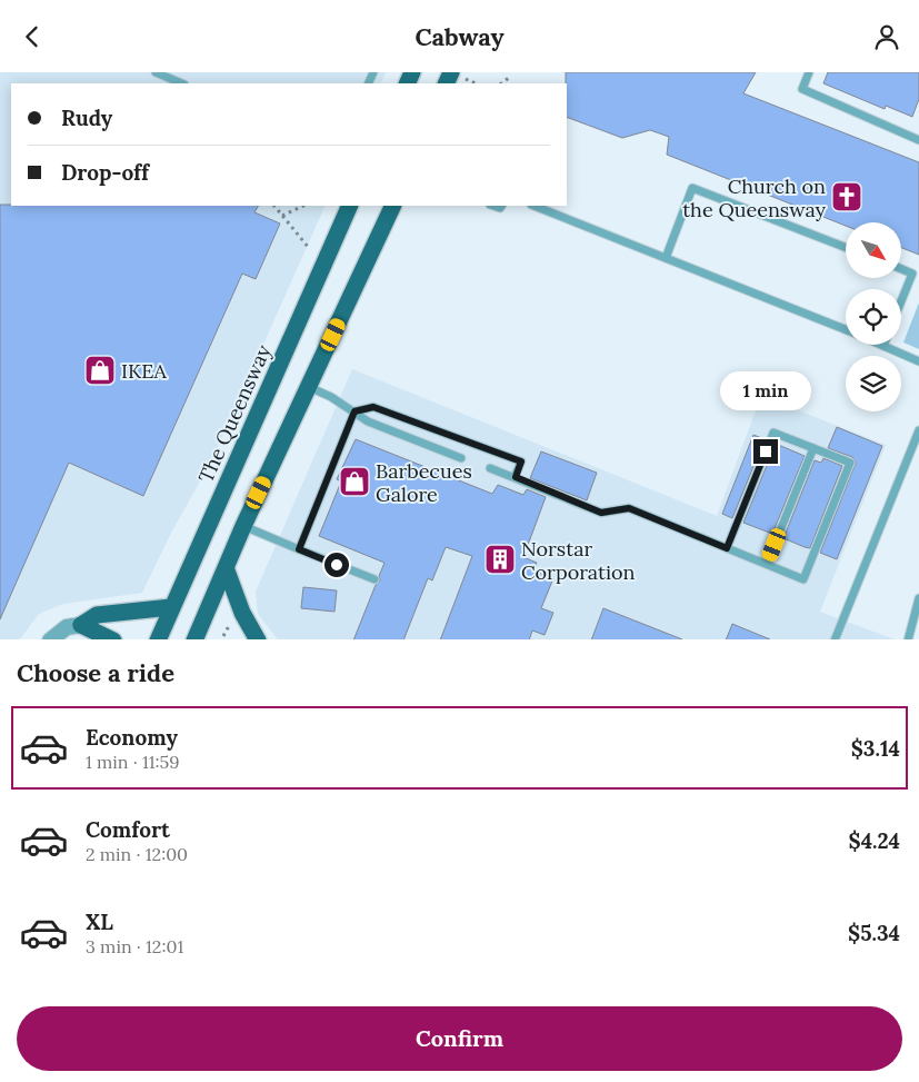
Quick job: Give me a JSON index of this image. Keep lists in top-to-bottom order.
{
  "streets": {
    "main road": ["The Queensway"]
  },
  "places": {
    "church": ["Church on the Queensway"],
    "shop": ["IKEA", "Barbecues Galore"],
    "building": ["Norstar Corporation"]
  },
  "north": "bottom right",
  "page": {
    "header": "Cabway",
    "banner": ["Rudy", "Drop-off"],
    "bubble": "1 min",
    "heading": "Choose a ride",
    "list": [
      {
        "name": "Economy",
        "note": "1 min · 11:59",
        "value": "$3.14"
      },
      {
        "name": "Comfort",
        "note": "2 min · 12:00",
        "value": "$4.24"
      },
      {
        "name": "XL",
        "note": "3 min · 12:01",
        "value": "$5.34"
      }
    ],
    "buttons": "Confirm"
  }
}
